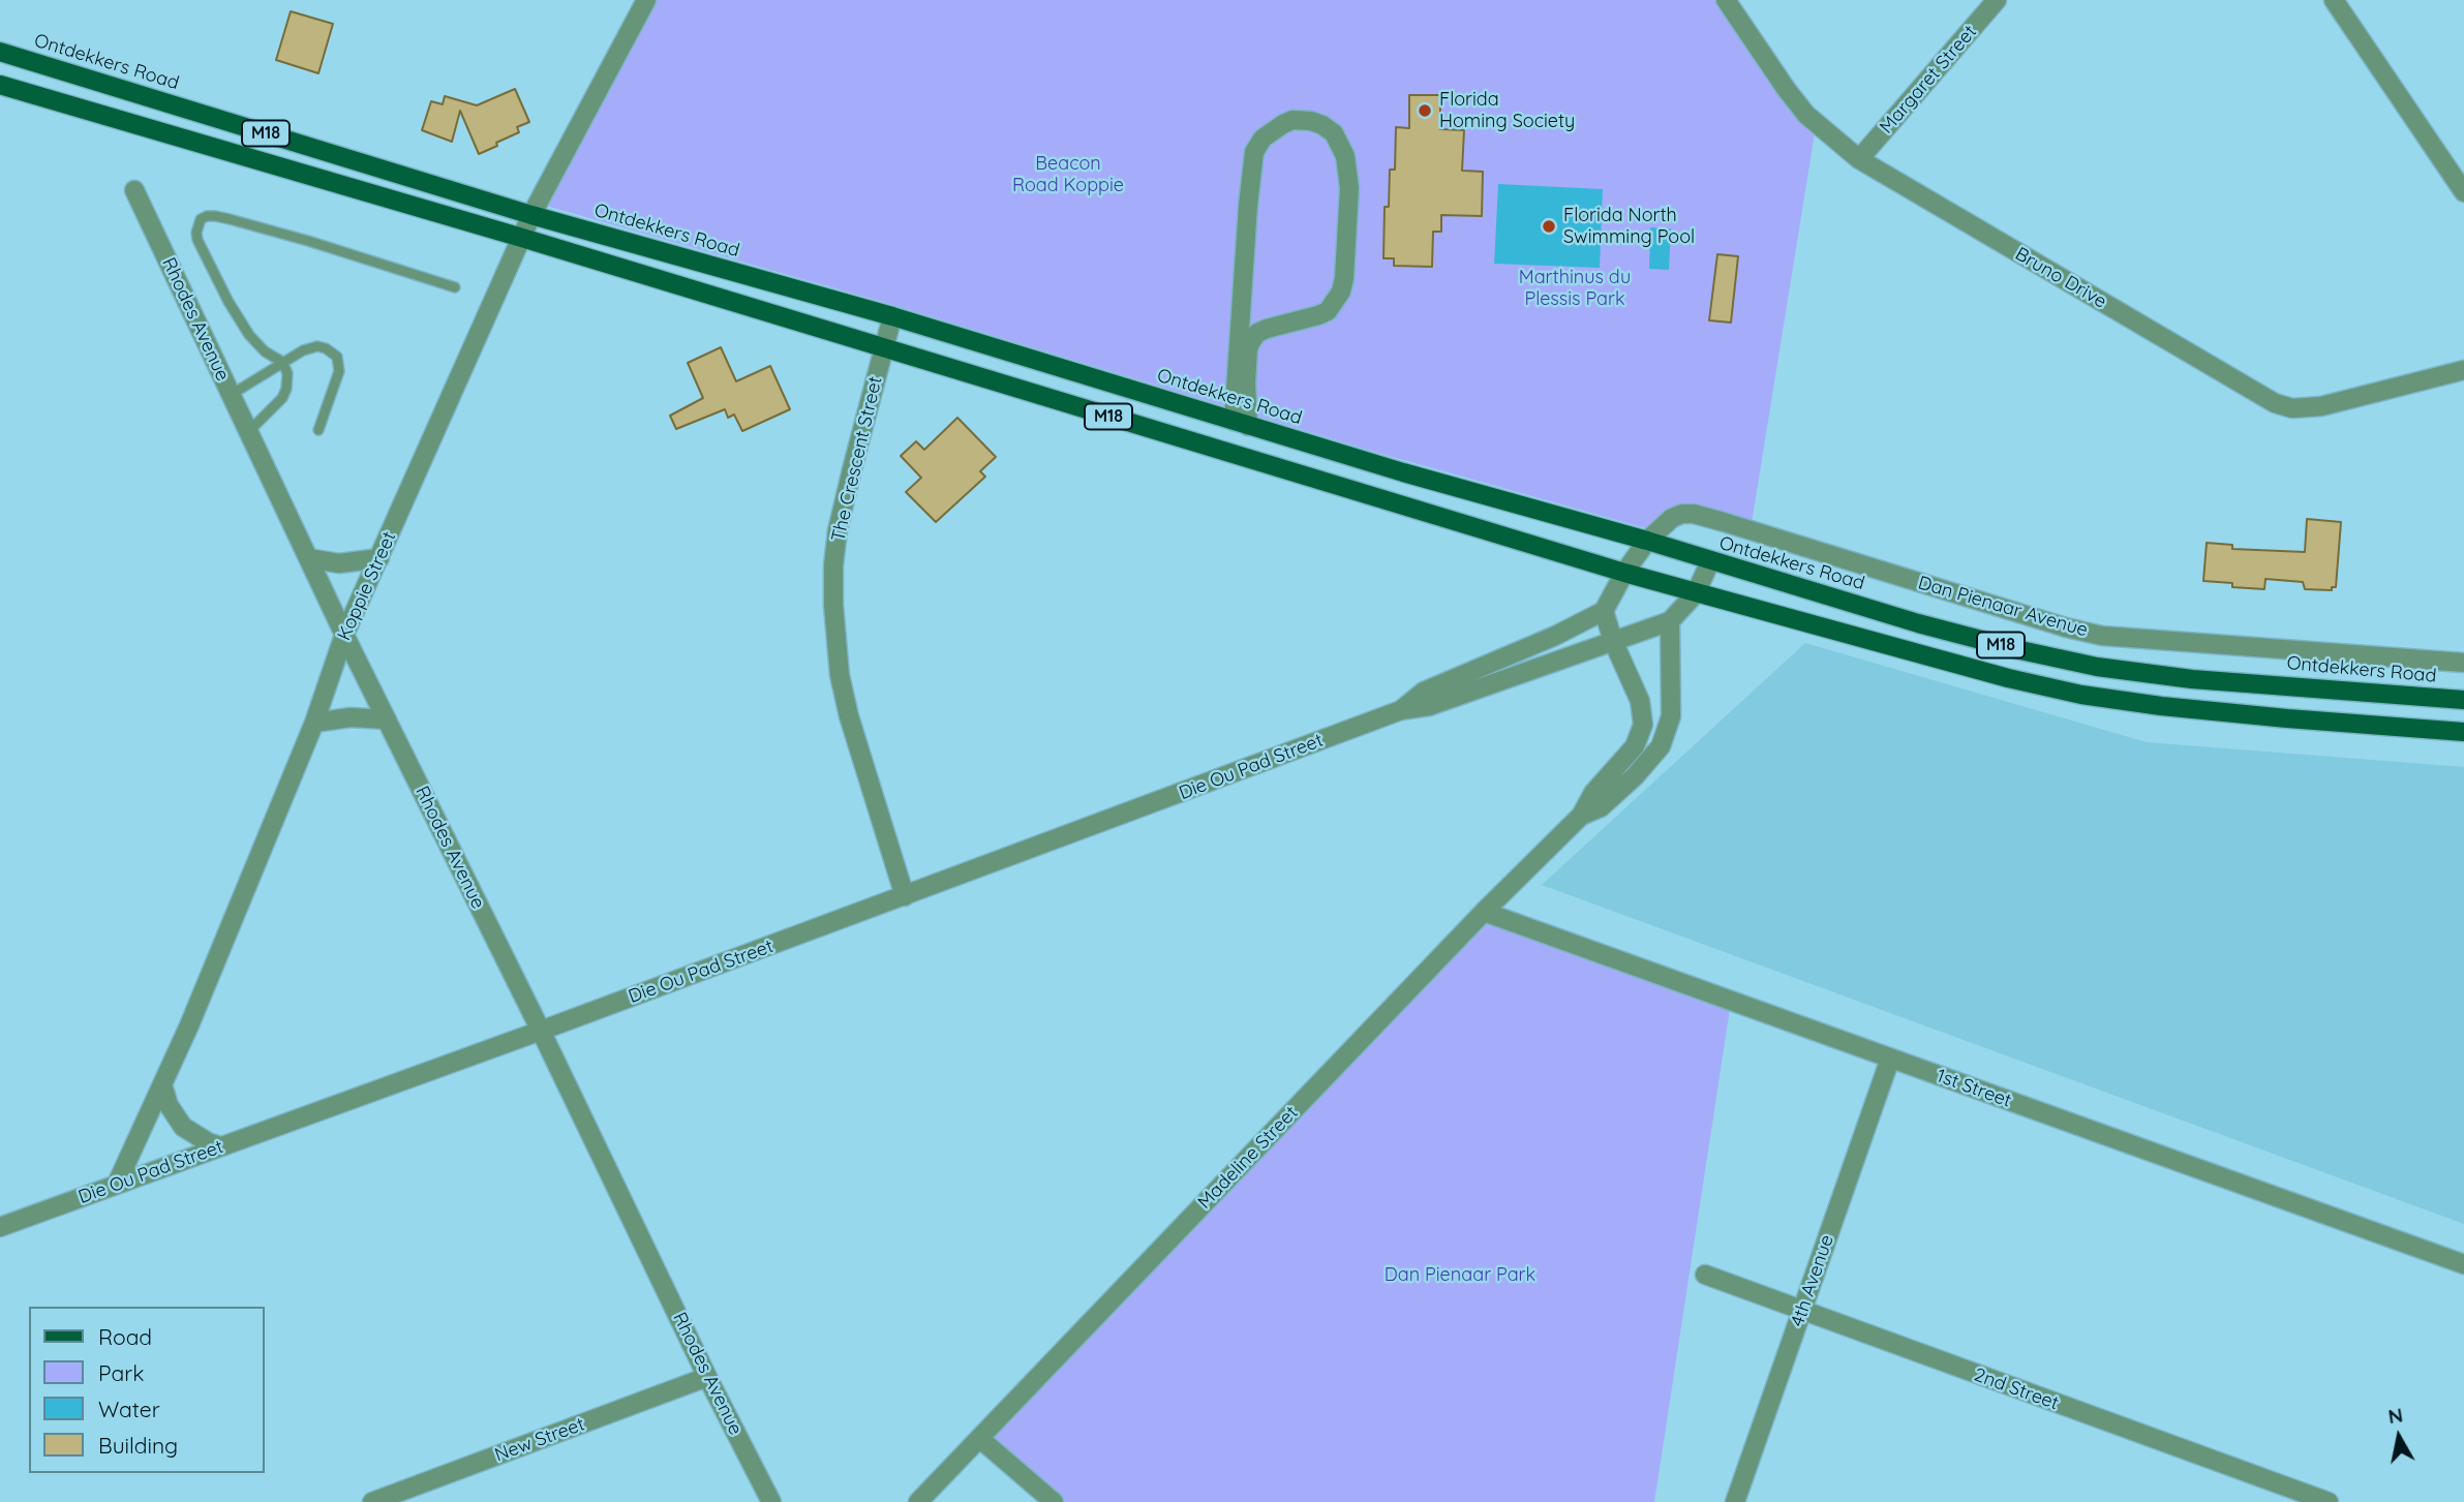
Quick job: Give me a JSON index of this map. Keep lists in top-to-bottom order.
{
  "streets": {
    "main road": ["Ontdekkers Road", "M18"],
    "street": [
      "Margaret Street",
      "Bruno Drive",
      "Rhodes Avenue",
      "The Crescent Street",
      "Koppie Street",
      "Dan Pienaar Avenue",
      "Die Ou Pad Street",
      "1st Street",
      "Madeline Street",
      "4th Avenue",
      "2nd Street",
      "New Street"
    ]
  },
  "crossings": [
    ["Ontdekkers Road", "The Crescent Street"],
    ["Ontdekkers Road", "Koppie Street"],
    ["Ontdekkers Road", "Dan Pienaar Avenue"],
    ["Ontdekkers Road", "Die Ou Pad Street"],
    ["Margaret Street", "Bruno Drive"],
    ["M18", "The Crescent Street"],
    ["M18", "Koppie Street"],
    ["M18", "Die Ou Pad Street"],
    ["Rhodes Avenue", "Koppie Street"],
    ["Rhodes Avenue", "Die Ou Pad Street"],
    ["Rhodes Avenue", "New Street"],
    ["The Crescent Street", "Die Ou Pad Street"],
    ["Koppie Street", "Die Ou Pad Street"],
    ["Die Ou Pad Street", "Madeline Street"],
    ["1st Street", "Madeline Street"],
    ["1st Street", "4th Avenue"],
    ["4th Avenue", "2nd Street"]
  ],
  "parks": ["Beacon Road Koppie", "Marthinus du Plessis Park", "Dan Pienaar Park"],
  "places": ["Florida Homing Society", "Florida North Swimming Pool"],
  "legend": [
    "Road",
    "Park",
    "Water",
    "Building"
  ],
  "north": "top"
}
